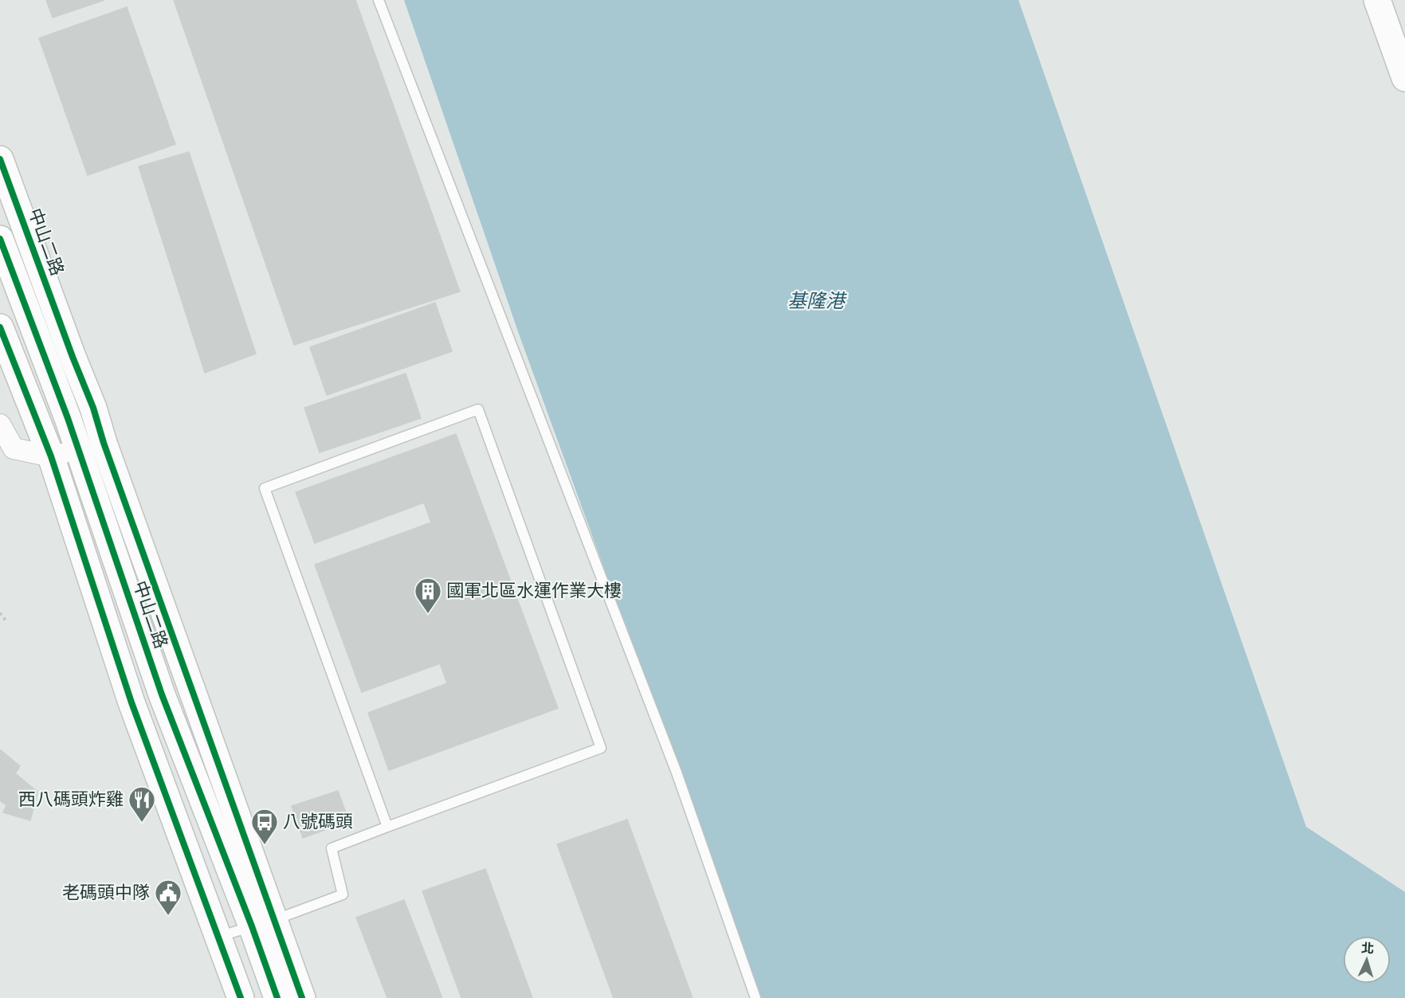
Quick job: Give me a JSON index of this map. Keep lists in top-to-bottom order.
{
  "streets": {
    "street": ["中山二路"]
  },
  "water": ["基隆港"],
  "places": {
    "building": ["國軍北區水運作業大樓"],
    "restaurant": ["西八碼頭炸雞"],
    "bus stop": ["八號碼頭"],
    "public building": ["老碼頭中隊"]
  },
  "north": "top"
}
